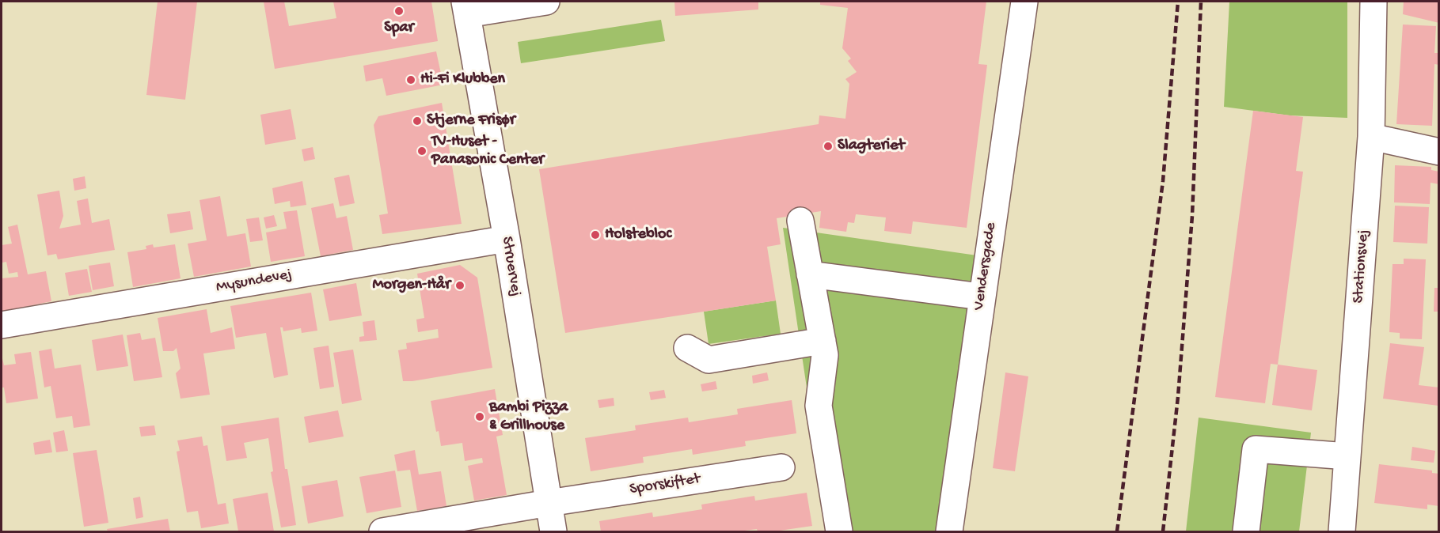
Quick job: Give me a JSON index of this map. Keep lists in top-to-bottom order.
{
  "streets": {
    "street": [
      "Struervej",
      "Vendersgade",
      "Stationsvej",
      "Mysundevej",
      "Sporskiftet"
    ]
  },
  "crossings": [
    ["Struervej", "Mysundevej"],
    ["Struervej", "Sporskiftet"]
  ],
  "places": [
    "Spar",
    "Hi-Fi Klubben",
    "Stjerne Frisør",
    "Slagteriet",
    "TV-Huset - Panasonic Center",
    "Holstebloc",
    "Morgen-Hår",
    "Bambi Pizza & Grillhouse"
  ]
}
